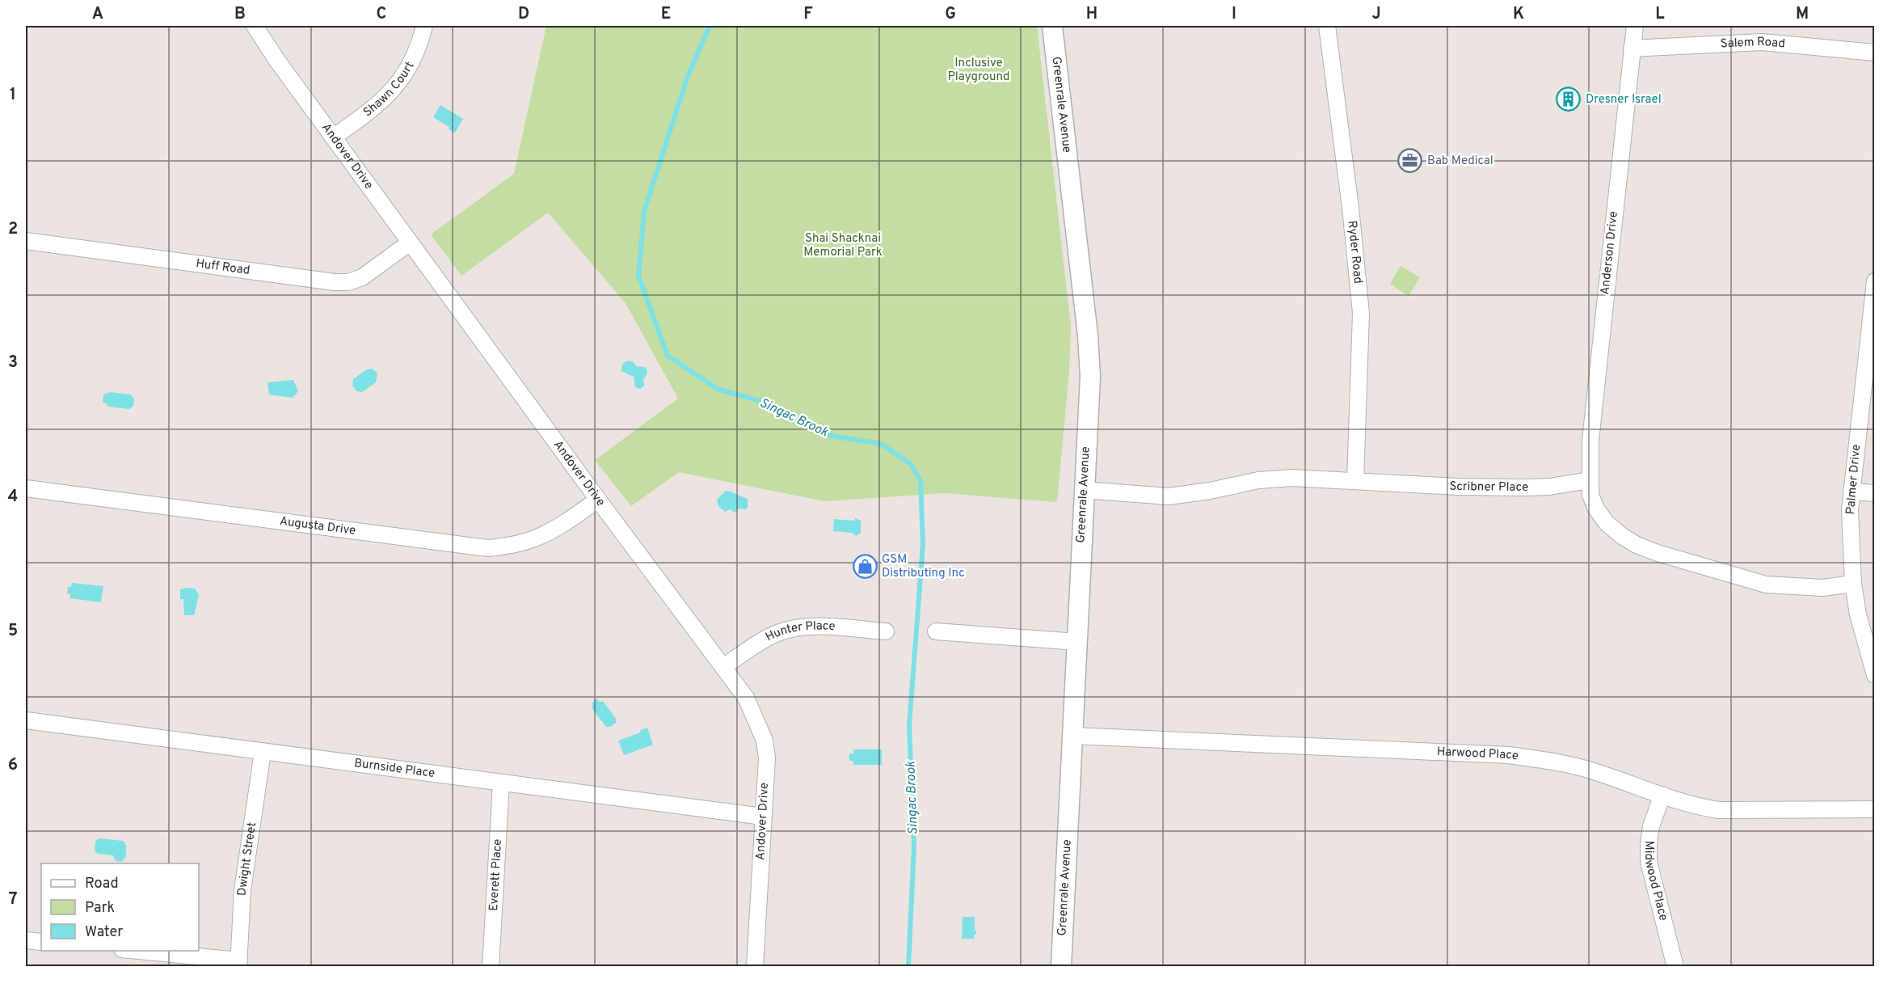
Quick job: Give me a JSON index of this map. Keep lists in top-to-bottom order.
{
  "streets": {
    "street": [
      "Salem Road",
      "Shawn Court",
      "Greenrale Avenue",
      "Andover Drive",
      "Ryder Road",
      "Anderson Drive",
      "Huff Road",
      "Palmer Drive",
      "Scribner Place",
      "Augusta Drive",
      "Hunter Place",
      "Harwood Place",
      "Burnside Place",
      "Dwight Street",
      "Everett Place",
      "Midwood Place"
    ]
  },
  "crossings": [
    ["Salem Road", "Anderson Drive"],
    ["Shawn Court", "Andover Drive"],
    ["Greenrale Avenue", "Scribner Place"],
    ["Greenrale Avenue", "Harwood Place"],
    ["Andover Drive", "Huff Road"],
    ["Andover Drive", "Augusta Drive"],
    ["Andover Drive", "Hunter Place"],
    ["Andover Drive", "Burnside Place"],
    ["Ryder Road", "Scribner Place"],
    ["Anderson Drive", "Scribner Place"],
    ["Harwood Place", "Midwood Place"],
    ["Burnside Place", "Dwight Street"],
    ["Burnside Place", "Everett Place"]
  ],
  "water": ["Singac Brook"],
  "parks": ["Inclusive Playground", "Shai Shacknai Memorial Park"],
  "places": {
    "building": ["Dresner Israel"],
    "office": ["Bab Medical"],
    "shop": ["GSM Distributing Inc"]
  },
  "legend": ["Road", "Park", "Water"],
  "grid": {
    "columns": [
      "A",
      "B",
      "C",
      "D",
      "E",
      "F",
      "G",
      "H",
      "I",
      "J",
      "K",
      "L",
      "M"
    ],
    "rows": [
      "1",
      "2",
      "3",
      "4",
      "5",
      "6",
      "7"
    ]
  }
}
